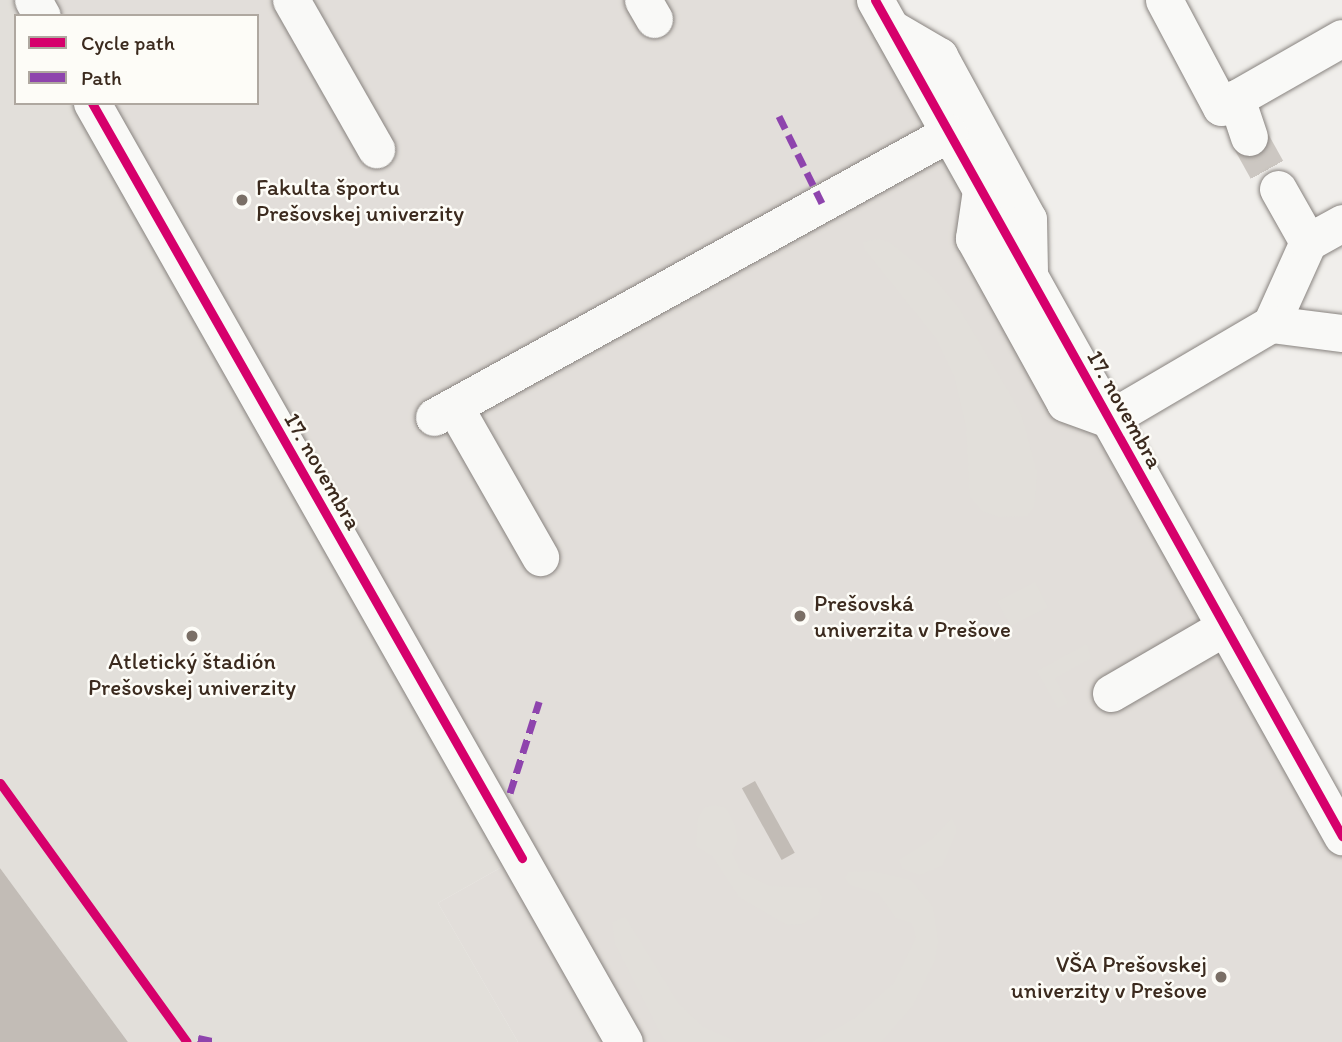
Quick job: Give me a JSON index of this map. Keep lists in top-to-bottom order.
{
  "streets": {
    "street": ["17. novembra"]
  },
  "places": [
    "Fakulta športu Prešovskej univerzity",
    "Prešovská univerzita v Prešove",
    "Atletický štadión Prešovskej univerzity",
    "VŠA Prešovskej univerzity v Prešove"
  ],
  "legend": ["Cycle path", "Path"]
}
